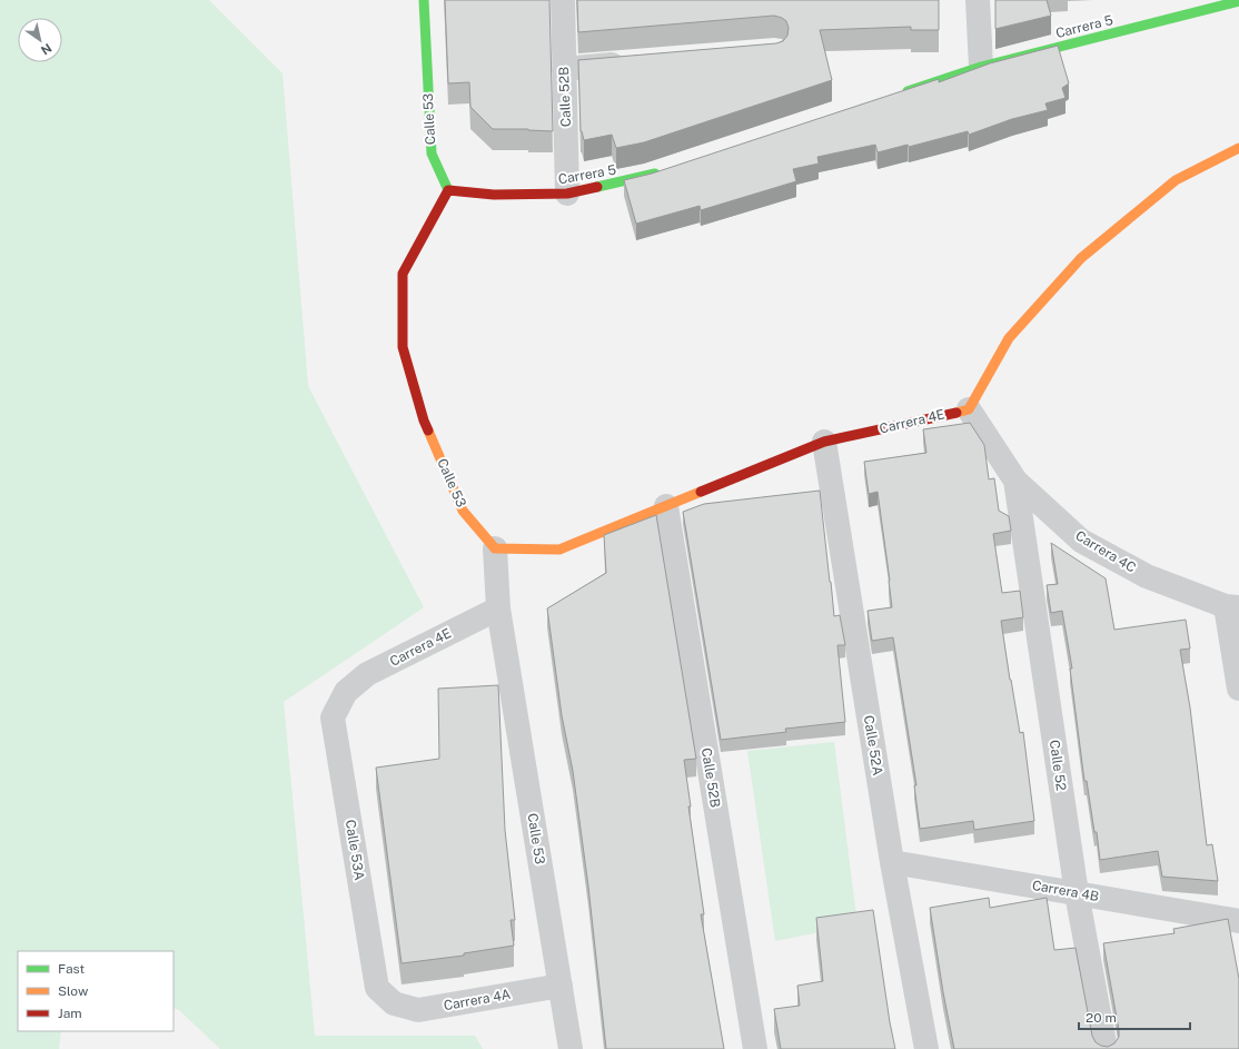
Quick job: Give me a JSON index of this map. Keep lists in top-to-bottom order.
{
  "streets": {
    "street": [
      "Carrera 5",
      "Calle 52B",
      "Calle 53",
      "Carrera 4E",
      "Carrera 4C",
      "Calle 52A",
      "Calle 52",
      "Calle 53A",
      "Carrera 4B",
      "Carrera 4A"
    ]
  },
  "crossings": [
    ["Carrera 5", "Calle 52B"],
    ["Carrera 5", "Calle 53"],
    ["Calle 52B", "Carrera 4E"],
    ["Calle 53", "Carrera 4E"],
    ["Calle 53", "Carrera 4A"],
    ["Carrera 4E", "Carrera 4C"],
    ["Carrera 4E", "Calle 52A"],
    ["Carrera 4E", "Calle 53A"],
    ["Carrera 4C", "Calle 52"],
    ["Calle 52A", "Carrera 4B"],
    ["Calle 52", "Carrera 4B"],
    ["Calle 53A", "Carrera 4A"]
  ],
  "legend": ["Fast", "Slow", "Jam"],
  "scale_bar": "20 m",
  "north": "bottom right"
}
